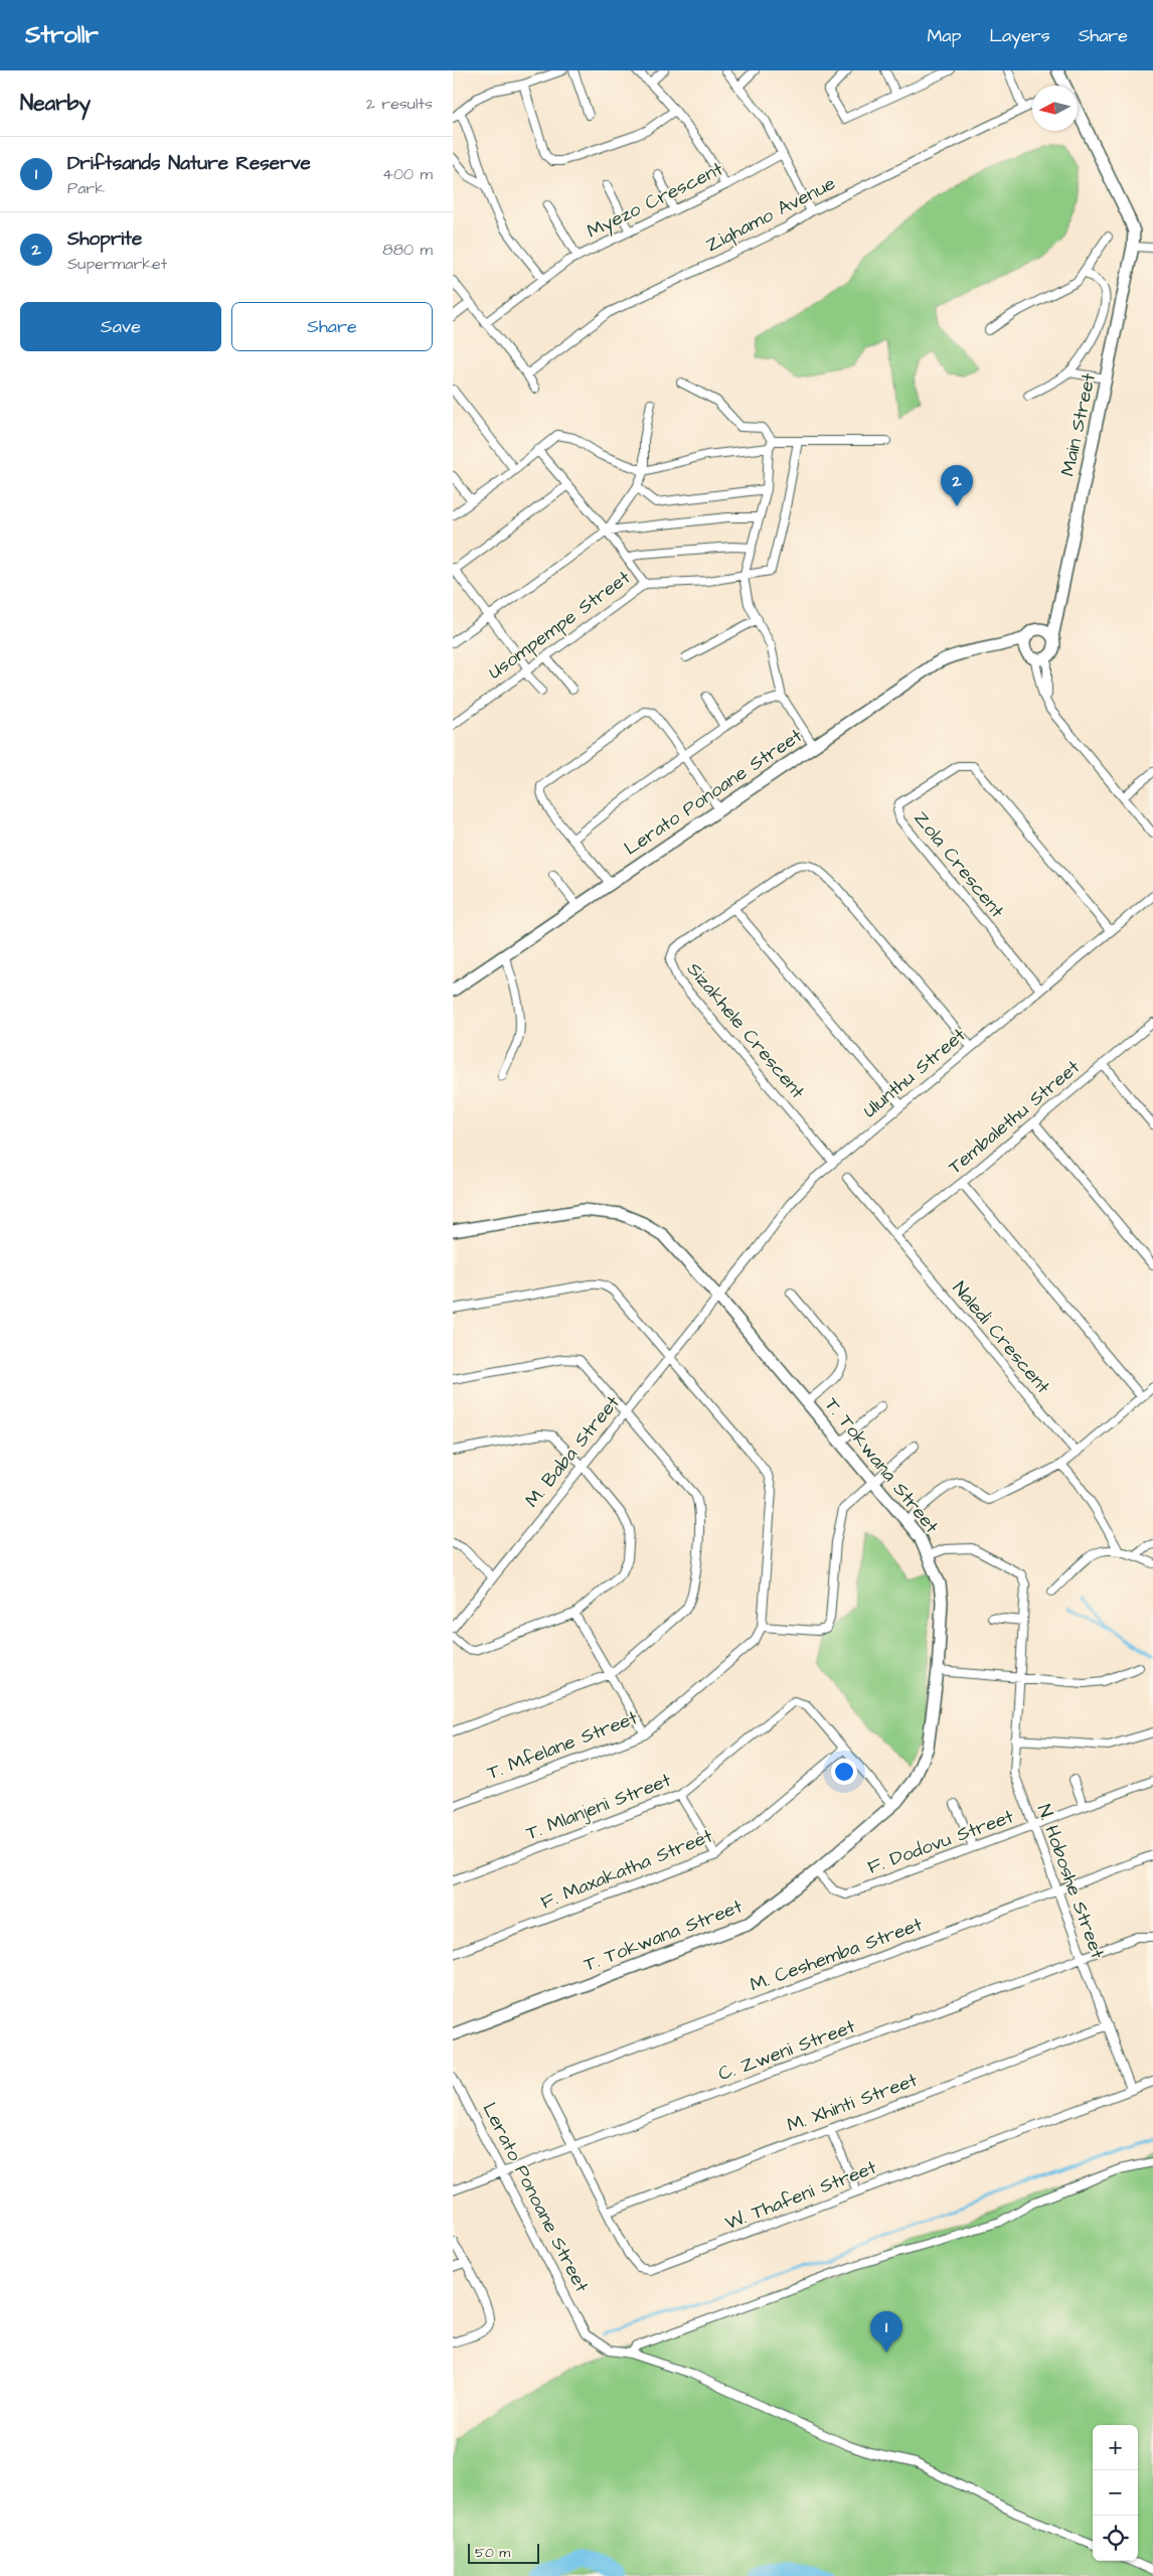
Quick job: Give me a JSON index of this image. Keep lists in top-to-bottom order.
{
  "streets": {
    "street": [
      "Myezo Crescent",
      "Ziqhamo Avenue",
      "Main Street",
      "Usompempe Street",
      "Lerato Ponoane Street",
      "Zola Crescent",
      "Sizakhele Crescent",
      "Ulunthu Street",
      "Tembalethu Street",
      "Naledi Crescent",
      "M. Baba Street",
      "T. Tokwana Street",
      "T. Mfelane Street",
      "T. Mlanjeni Street",
      "F. Dodovu Street",
      "F. Maxakatha Street",
      "N. Hoboshe Street",
      "M. Ceshemba Street",
      "C. Zweni Street",
      "M. Xhinti Street",
      "W. Thafeni Street"
    ]
  },
  "crossings": [
    ["Main Street", "Lerato Ponoane Street"],
    ["Lerato Ponoane Street", "C. Zweni Street"],
    ["Zola Crescent", "Ulunthu Street"],
    ["Sizakhele Crescent", "Ulunthu Street"],
    ["Ulunthu Street", "M. Baba Street"],
    ["Ulunthu Street", "T. Tokwana Street"],
    ["Tembalethu Street", "Naledi Crescent"],
    ["M. Baba Street", "T. Tokwana Street"],
    ["T. Tokwana Street", "T. Mlanjeni Street"],
    ["T. Tokwana Street", "F. Dodovu Street"],
    ["T. Tokwana Street", "N. Hoboshe Street"],
    ["T. Mlanjeni Street", "F. Maxakatha Street"],
    ["F. Dodovu Street", "N. Hoboshe Street"],
    ["N. Hoboshe Street", "M. Ceshemba Street"],
    ["N. Hoboshe Street", "C. Zweni Street"],
    ["N. Hoboshe Street", "M. Xhinti Street"],
    ["N. Hoboshe Street", "W. Thafeni Street"],
    ["M. Ceshemba Street", "W. Thafeni Street"],
    ["C. Zweni Street", "W. Thafeni Street"],
    ["M. Xhinti Street", "W. Thafeni Street"]
  ],
  "scale_bar": "50 m",
  "north": "left",
  "page": {
    "header": "Strollr",
    "nav": ["Map", "Layers", "Share"],
    "heading": ["Nearby", "2 results"],
    "list": [
      {
        "mark": "1",
        "name": "Driftsands Nature Reserve",
        "note": "Park",
        "value": "400 m"
      },
      {
        "mark": "2",
        "name": "Shoprite",
        "note": "Supermarket",
        "value": "880 m"
      }
    ],
    "buttons": ["Save", "Share"],
    "pins": ["2", "1"],
    "map_buttons": ["+", "−"],
    "scale": "50 m"
  }
}
